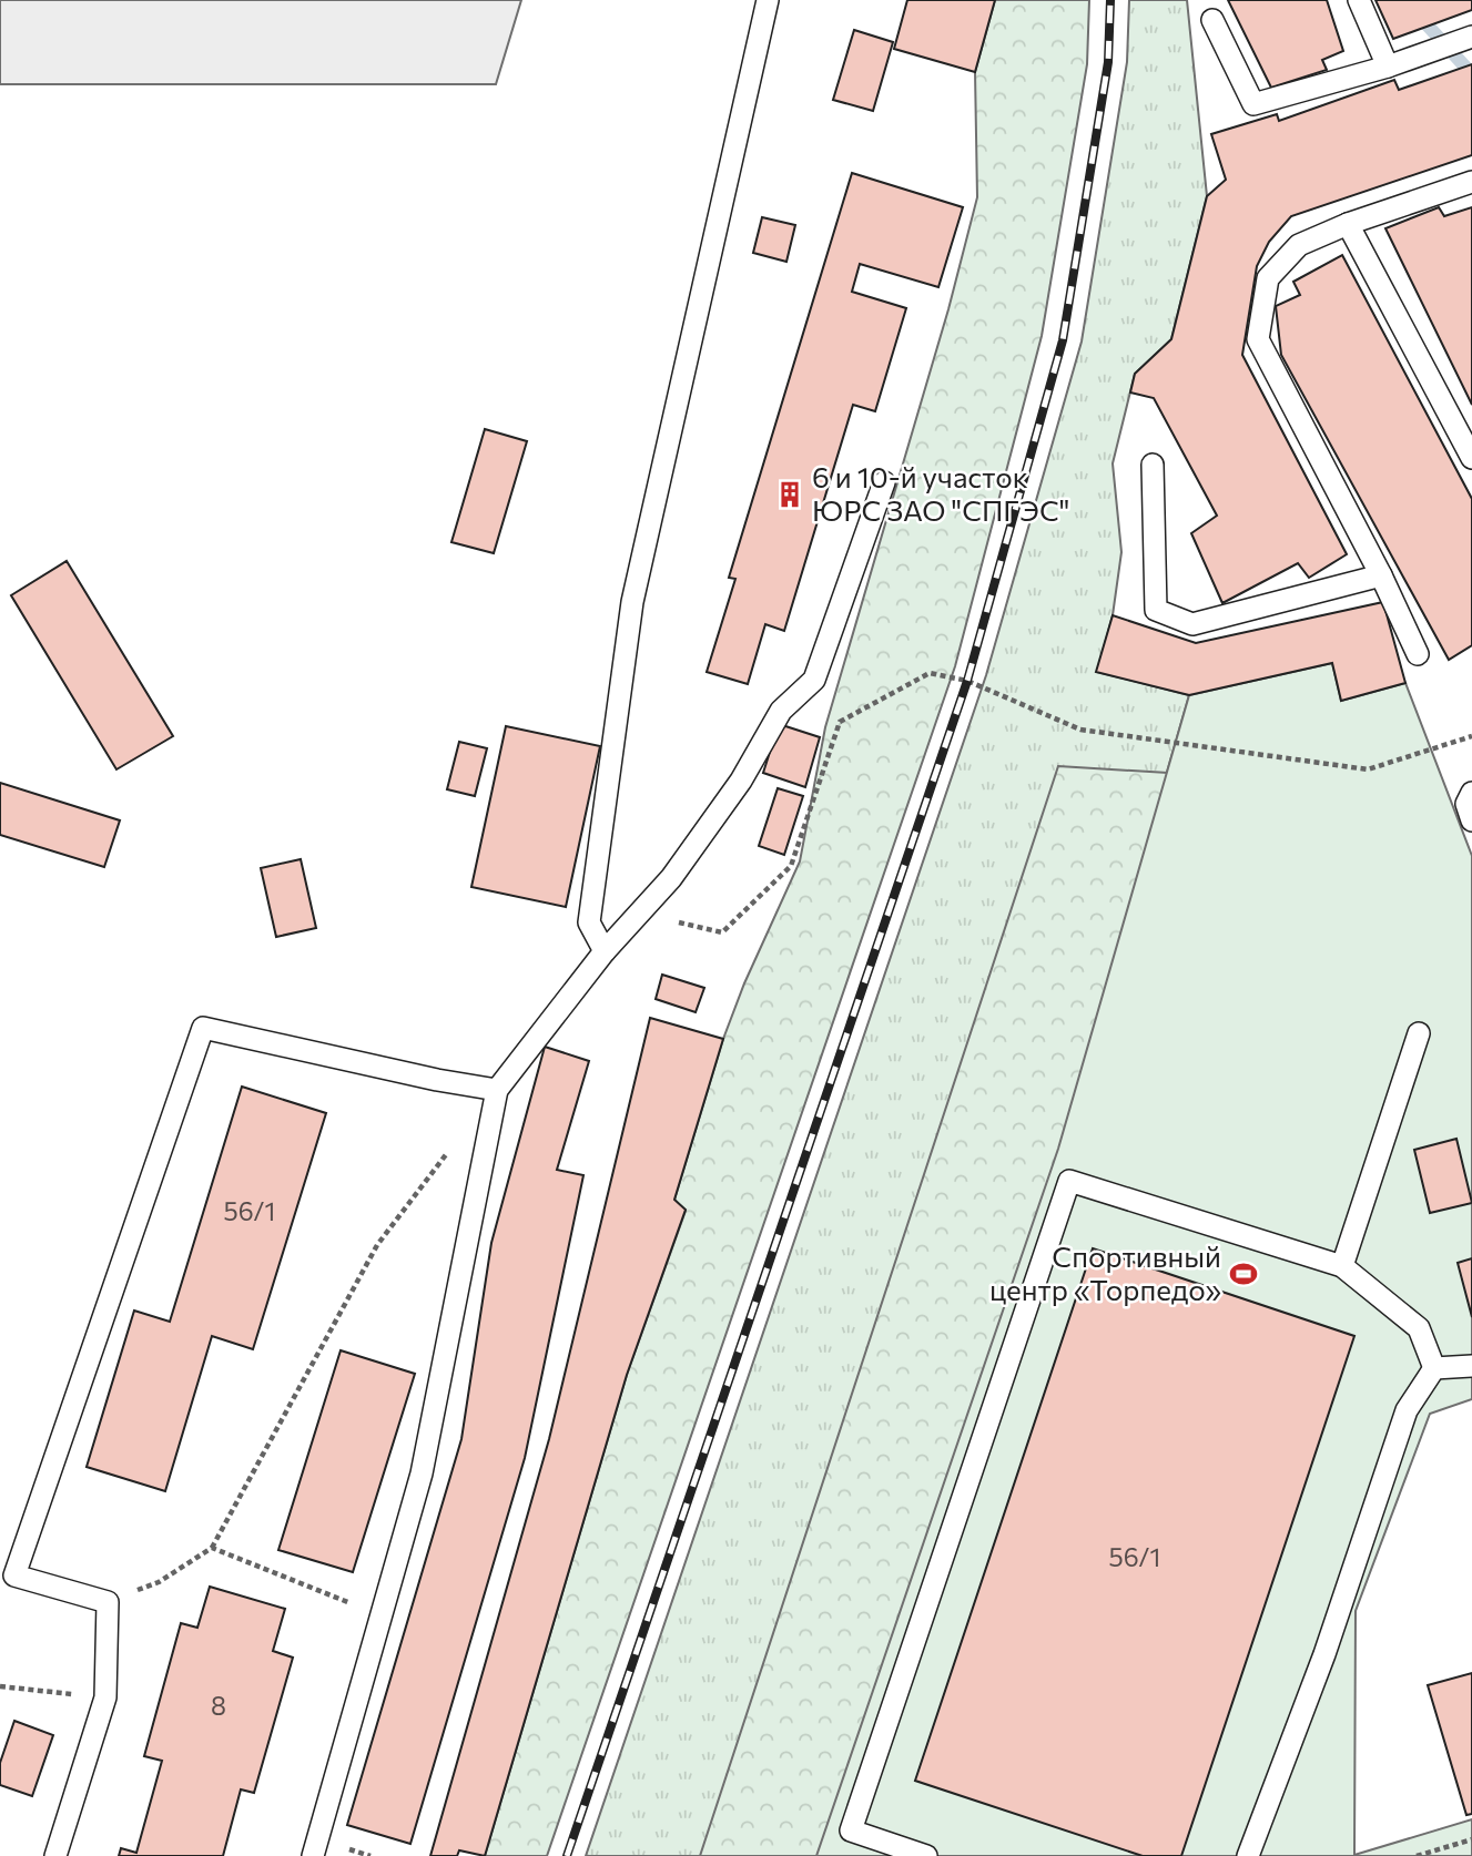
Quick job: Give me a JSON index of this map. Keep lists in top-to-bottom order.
{
  "places": {
    "building": ["6 и 10-й участок ЮРС ЗАО \"СПГЭС\""],
    "sports": ["Спортивный центр «Торпедо»"]
  },
  "house_numbers": ["56/1", "56/1", "8"]
}
